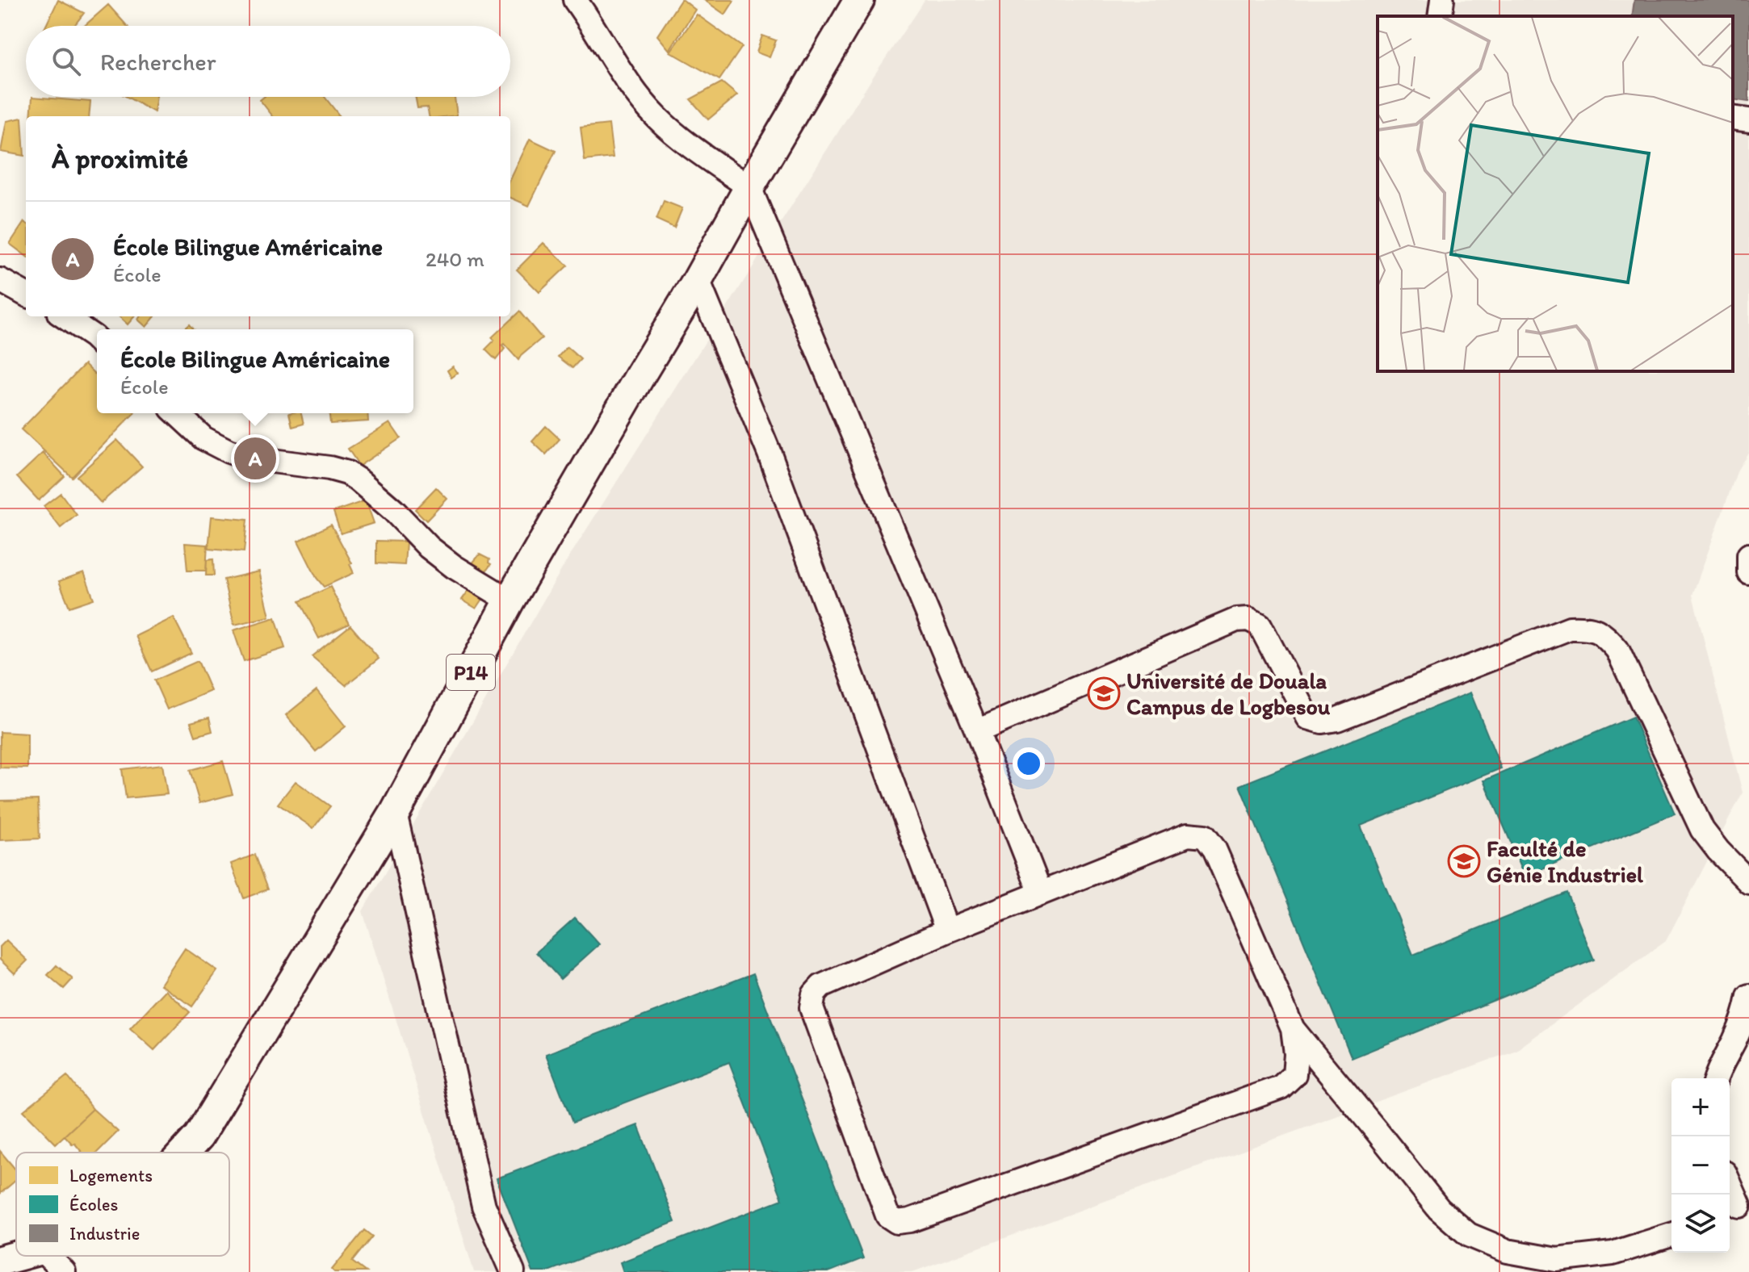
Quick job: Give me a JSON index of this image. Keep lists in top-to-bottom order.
{
  "streets": {
    "main road": ["P14"]
  },
  "places": {
    "school or university": ["Université de Douala Campus de Logbesou", "Faculté de Génie Industriel"]
  },
  "legend": ["Logements", "Écoles", "Industrie"],
  "page": {
    "search": "Rechercher",
    "heading": "À proximité",
    "list": [
      {
        "mark": "A",
        "name": "École Bilingue Américaine",
        "note": "École",
        "value": "240 m"
      }
    ],
    "popup": ["École Bilingue Américaine", "École"],
    "pins": "A",
    "map_buttons": ["+", "−"]
  }
}
